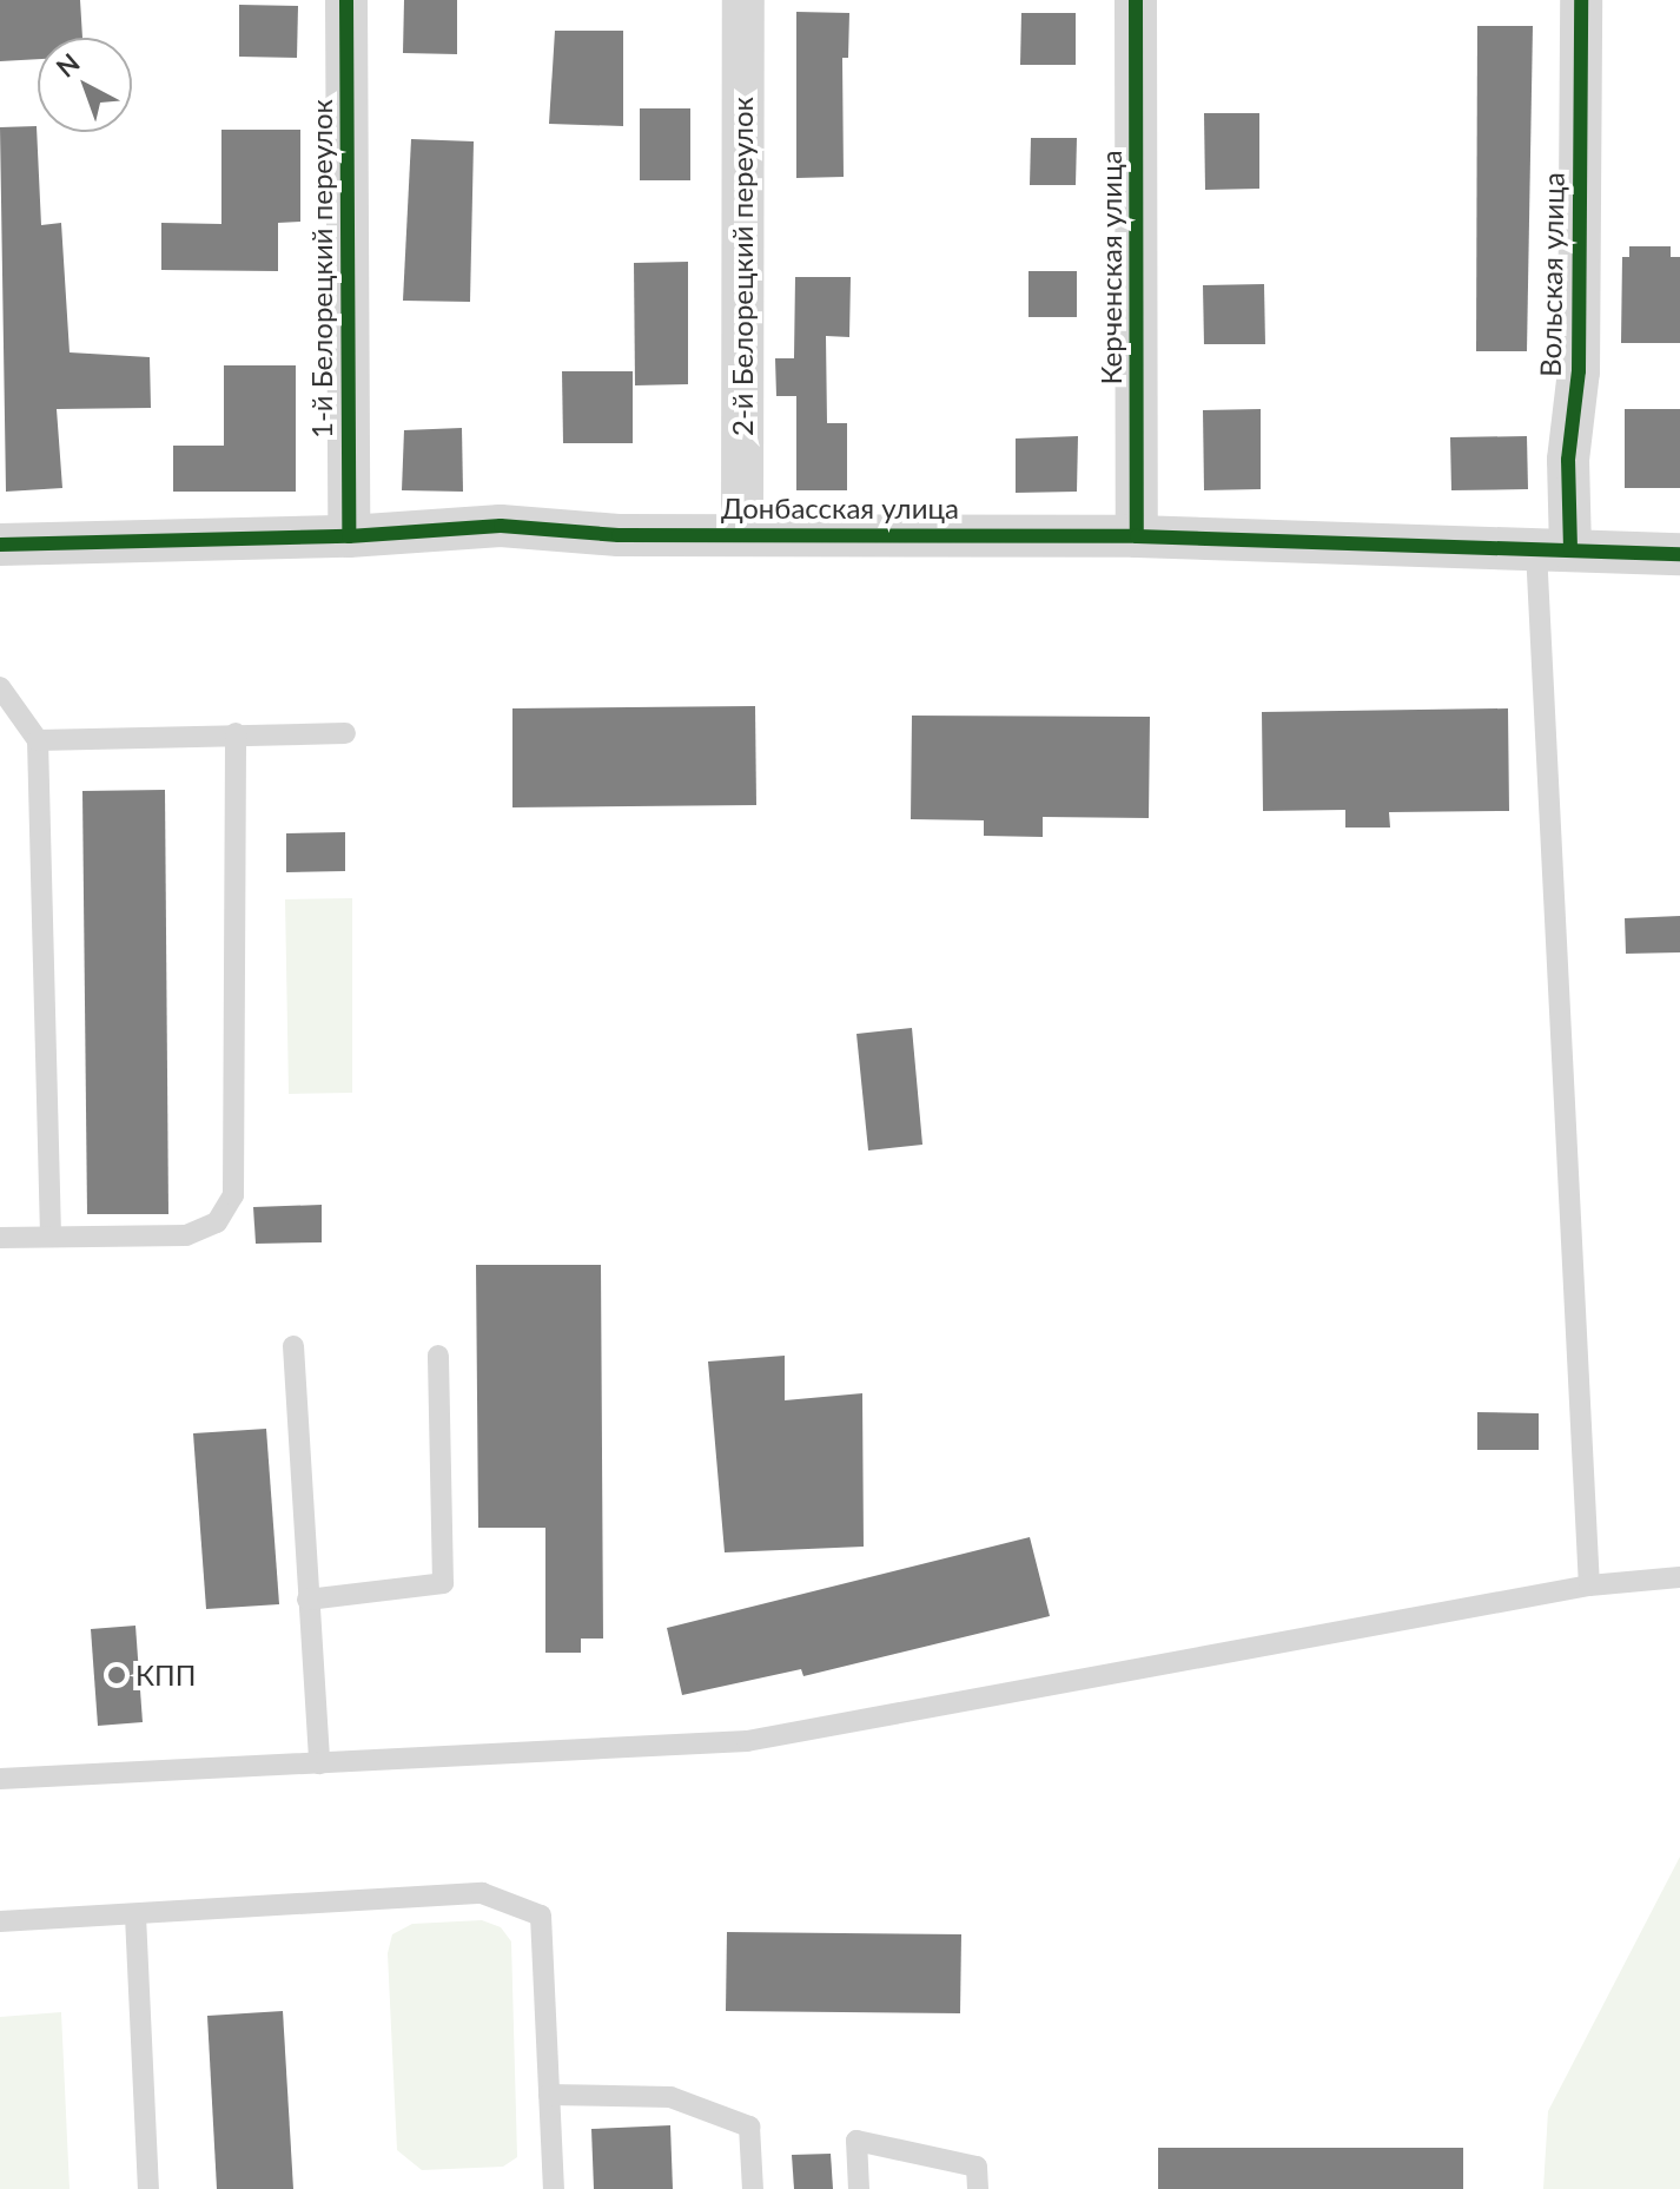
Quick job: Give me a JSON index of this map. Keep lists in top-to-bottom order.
{
  "streets": {
    "street": [
      "2-й Белорецкий переулок",
      "Керченская улица",
      "1-й Белорецкий переулок",
      "Вольская улица",
      "Донбасская улица"
    ]
  },
  "crossings": [
    ["2-й Белорецкий переулок", "Донбасская улица"],
    ["Керченская улица", "Донбасская улица"],
    ["1-й Белорецкий переулок", "Донбасская улица"],
    ["Вольская улица", "Донбасская улица"]
  ],
  "places": ["КПП"],
  "north": "top left"
}
